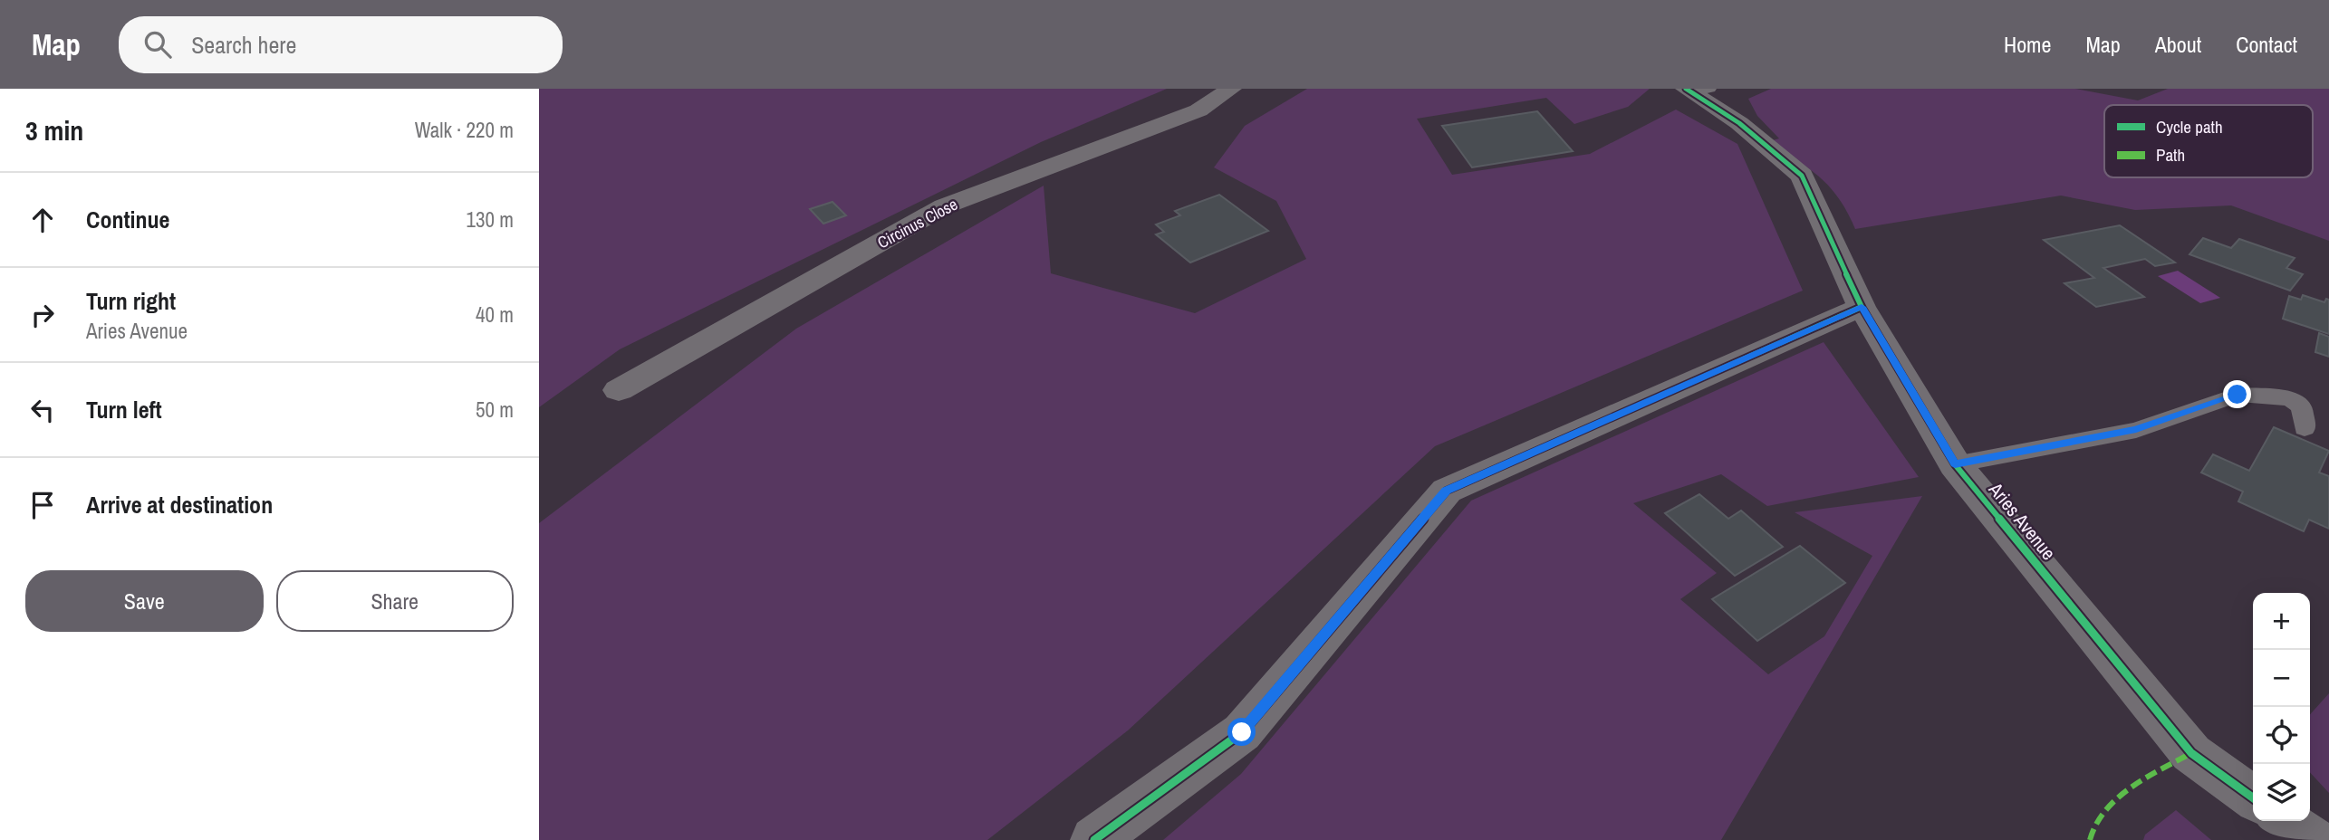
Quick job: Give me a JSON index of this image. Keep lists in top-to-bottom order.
{
  "streets": {
    "street": ["Circinus Close", "Aries Avenue"]
  },
  "legend": ["Cycle path", "Path"],
  "page": {
    "header": "Map",
    "search": "Search here",
    "nav": [
      "Home",
      "Map",
      "About",
      "Contact"
    ],
    "heading": ["3 min", "Walk · 220 m"],
    "list": [
      ["Continue", "130 m"],
      ["Turn right", "Aries Avenue", "40 m"],
      ["Turn left", "50 m"],
      "Arrive at destination"
    ],
    "buttons": ["Save", "Share"],
    "map_buttons": ["+", "−"]
  }
}
